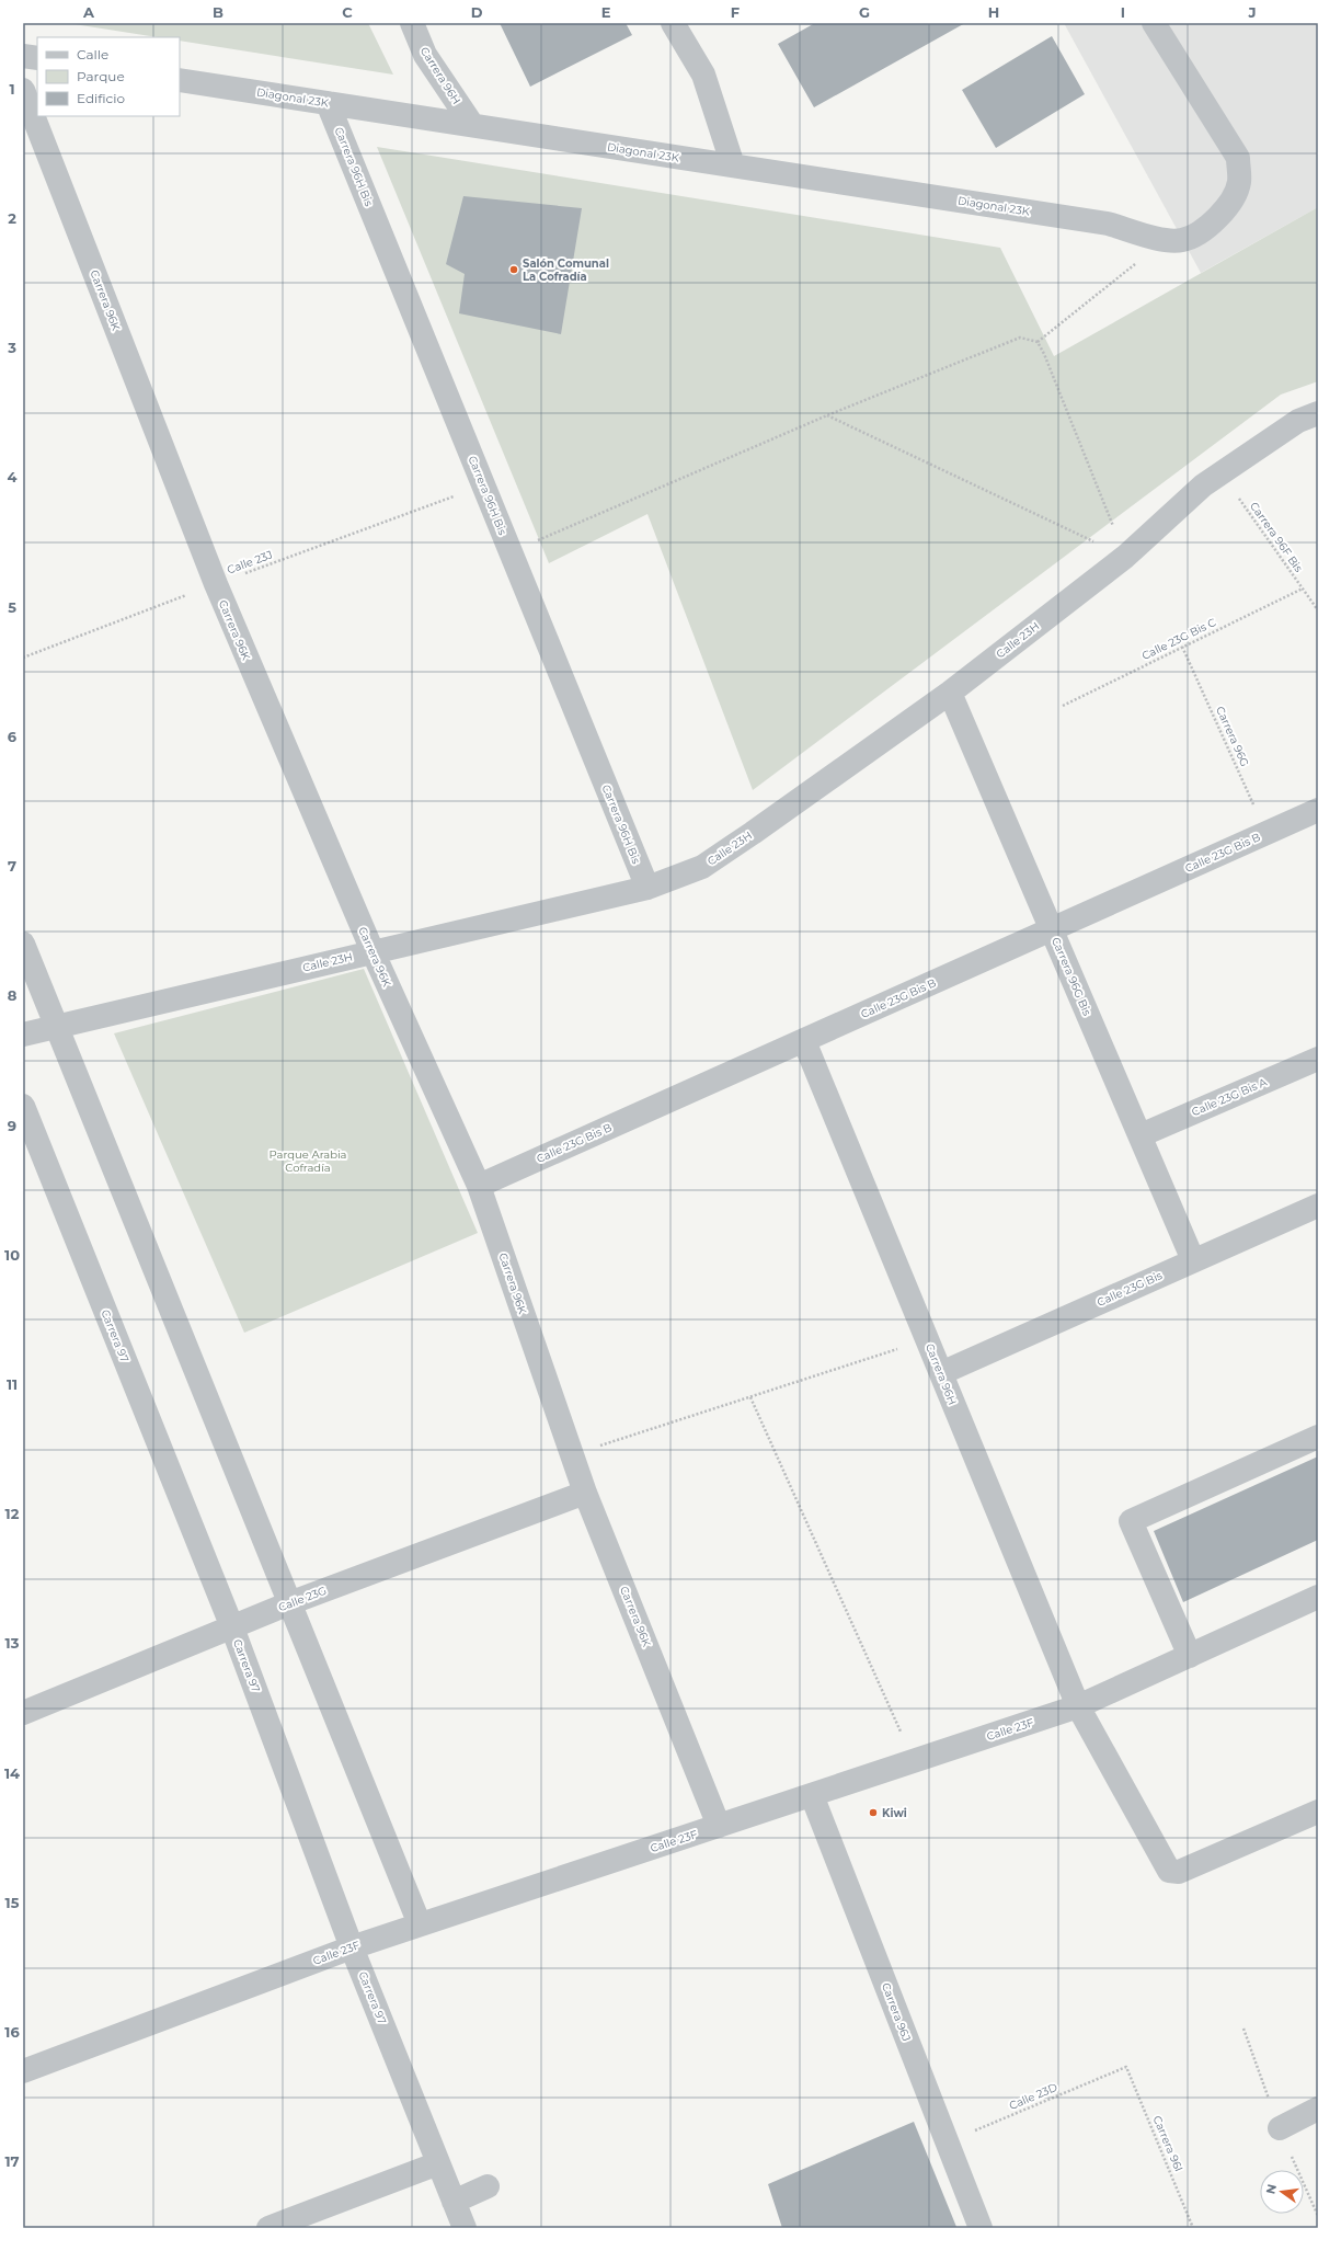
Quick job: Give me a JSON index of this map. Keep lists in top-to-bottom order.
{
  "streets": {
    "street": [
      "Carrera 96H",
      "Diagonal 23K",
      "Carrera 96H Bis",
      "Carrera 96K",
      "Calle 23H",
      "Calle 23G Bis B",
      "Carrera 96G Bis",
      "Calle 23G Bis A",
      "Calle 23G Bis",
      "Carrera 97",
      "Calle 23G",
      "Calle 23F",
      "Carrera 96J"
    ],
    "path": [
      "Carrera 96F Bis",
      "Calle 23J",
      "Calle 23G Bis C",
      "Carrera 96G",
      "Calle 23D",
      "Carrera 96I"
    ]
  },
  "crossings": [
    ["Carrera 96H", "Diagonal 23K"],
    ["Carrera 96H", "Calle 23G Bis B"],
    ["Carrera 96H", "Calle 23G Bis"],
    ["Carrera 96H", "Calle 23F"],
    ["Diagonal 23K", "Carrera 96H Bis"],
    ["Carrera 96H Bis", "Calle 23J"],
    ["Carrera 96H Bis", "Calle 23H"],
    ["Carrera 96K", "Calle 23J"],
    ["Carrera 96K", "Calle 23H"],
    ["Carrera 96K", "Calle 23G Bis B"],
    ["Carrera 96K", "Calle 23G"],
    ["Carrera 96K", "Calle 23F"],
    ["Carrera 96F Bis", "Calle 23G Bis C"],
    ["Carrera 96F Bis", "Calle 23H"],
    ["Calle 23G Bis C", "Carrera 96G"],
    ["Calle 23H", "Carrera 96G Bis"],
    ["Carrera 96G", "Calle 23G Bis B"],
    ["Calle 23G Bis B", "Carrera 96G Bis"],
    ["Carrera 96G Bis", "Calle 23G Bis A"],
    ["Carrera 96G Bis", "Calle 23G Bis"],
    ["Carrera 97", "Calle 23G"],
    ["Carrera 97", "Calle 23F"],
    ["Calle 23F", "Carrera 96J"],
    ["Carrera 96J", "Calle 23D"],
    ["Calle 23D", "Carrera 96I"]
  ],
  "parks": ["Parque Arabia Cofradía"],
  "places": ["Salón Comunal La Cofradía", "Kiwi"],
  "legend": ["Calle", "Parque", "Edificio"],
  "north": "left",
  "grid": {
    "columns": [
      "A",
      "B",
      "C",
      "D",
      "E",
      "F",
      "G",
      "H",
      "I",
      "J"
    ],
    "rows": [
      "1",
      "2",
      "3",
      "4",
      "5",
      "6",
      "7",
      "8",
      "9",
      "10",
      "11",
      "12",
      "13",
      "14",
      "15",
      "16",
      "17"
    ]
  }
}
